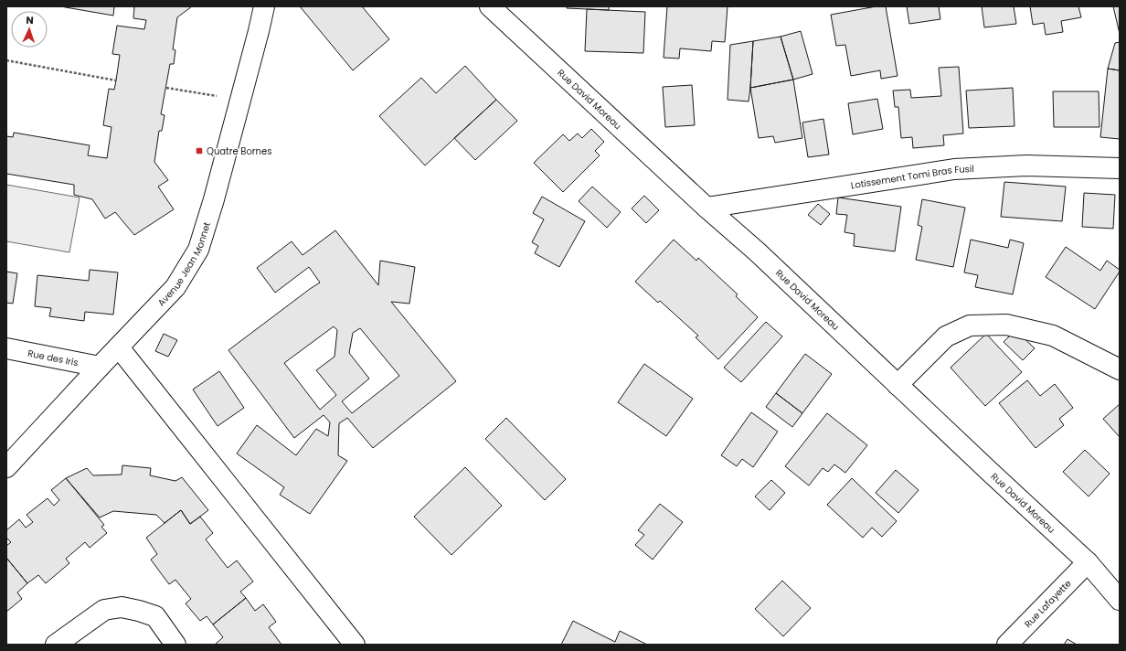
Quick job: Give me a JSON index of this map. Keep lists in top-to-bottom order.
{
  "streets": {
    "street": [
      "Rue David Moreau",
      "Lotissement Tomi Bras Fusil",
      "Avenue Jean Monnet",
      "Rue des Iris",
      "Rue Lafayette"
    ]
  },
  "crossings": [
    ["Rue David Moreau", "Lotissement Tomi Bras Fusil"],
    ["Rue David Moreau", "Rue Lafayette"],
    ["Avenue Jean Monnet", "Rue des Iris"]
  ],
  "places": {
    "transit": ["Quatre Bornes"]
  },
  "north": "top"
}
